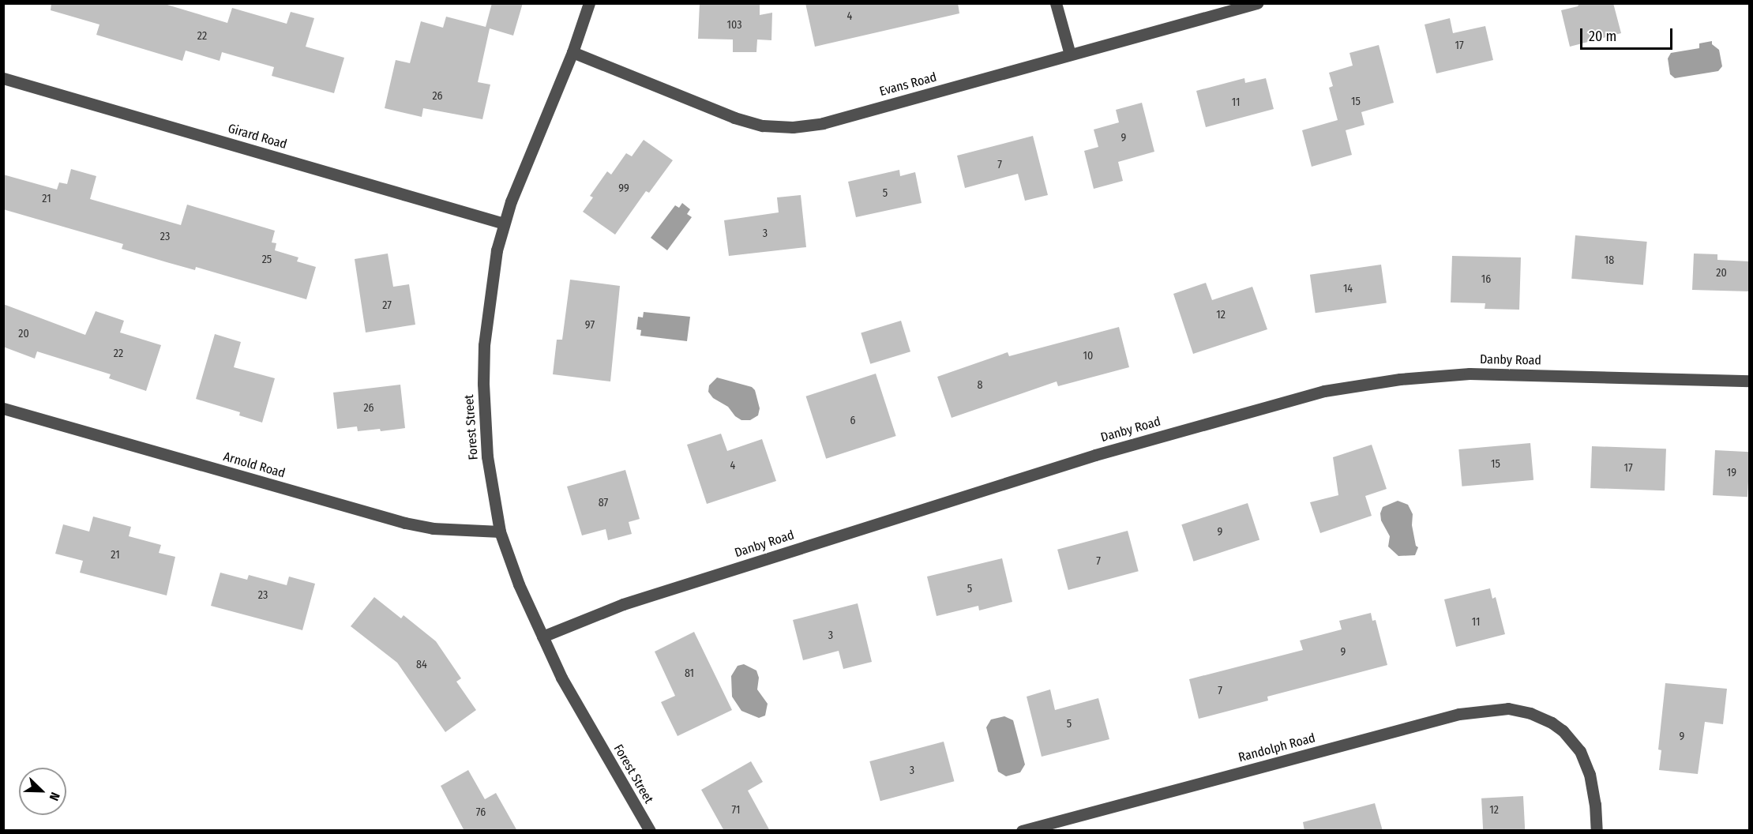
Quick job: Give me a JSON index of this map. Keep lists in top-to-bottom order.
{
  "streets": {
    "street": [
      "Evans Road",
      "Girard Road",
      "Danby Road",
      "Forest Street",
      "Arnold Road",
      "Randolph Road"
    ]
  },
  "crossings": [
    ["Evans Road", "Forest Street"],
    ["Girard Road", "Forest Street"],
    ["Danby Road", "Forest Street"],
    ["Forest Street", "Arnold Road"]
  ],
  "house_numbers": [
    "4",
    "103",
    "22",
    "17",
    "26",
    "15",
    "11",
    "9",
    "7",
    "99",
    "5",
    "21",
    "3",
    "23",
    "25",
    "18",
    "20",
    "16",
    "14",
    "27",
    "12",
    "97",
    "20",
    "22",
    "10",
    "8",
    "26",
    "6",
    "15",
    "4",
    "17",
    "19",
    "87",
    "9",
    "21",
    "7",
    "5",
    "23",
    "11",
    "3",
    "9",
    "84",
    "81",
    "7",
    "5",
    "9",
    "3",
    "71",
    "12",
    "76"
  ],
  "scale_bar": "20 m",
  "north": "bottom right"
}
